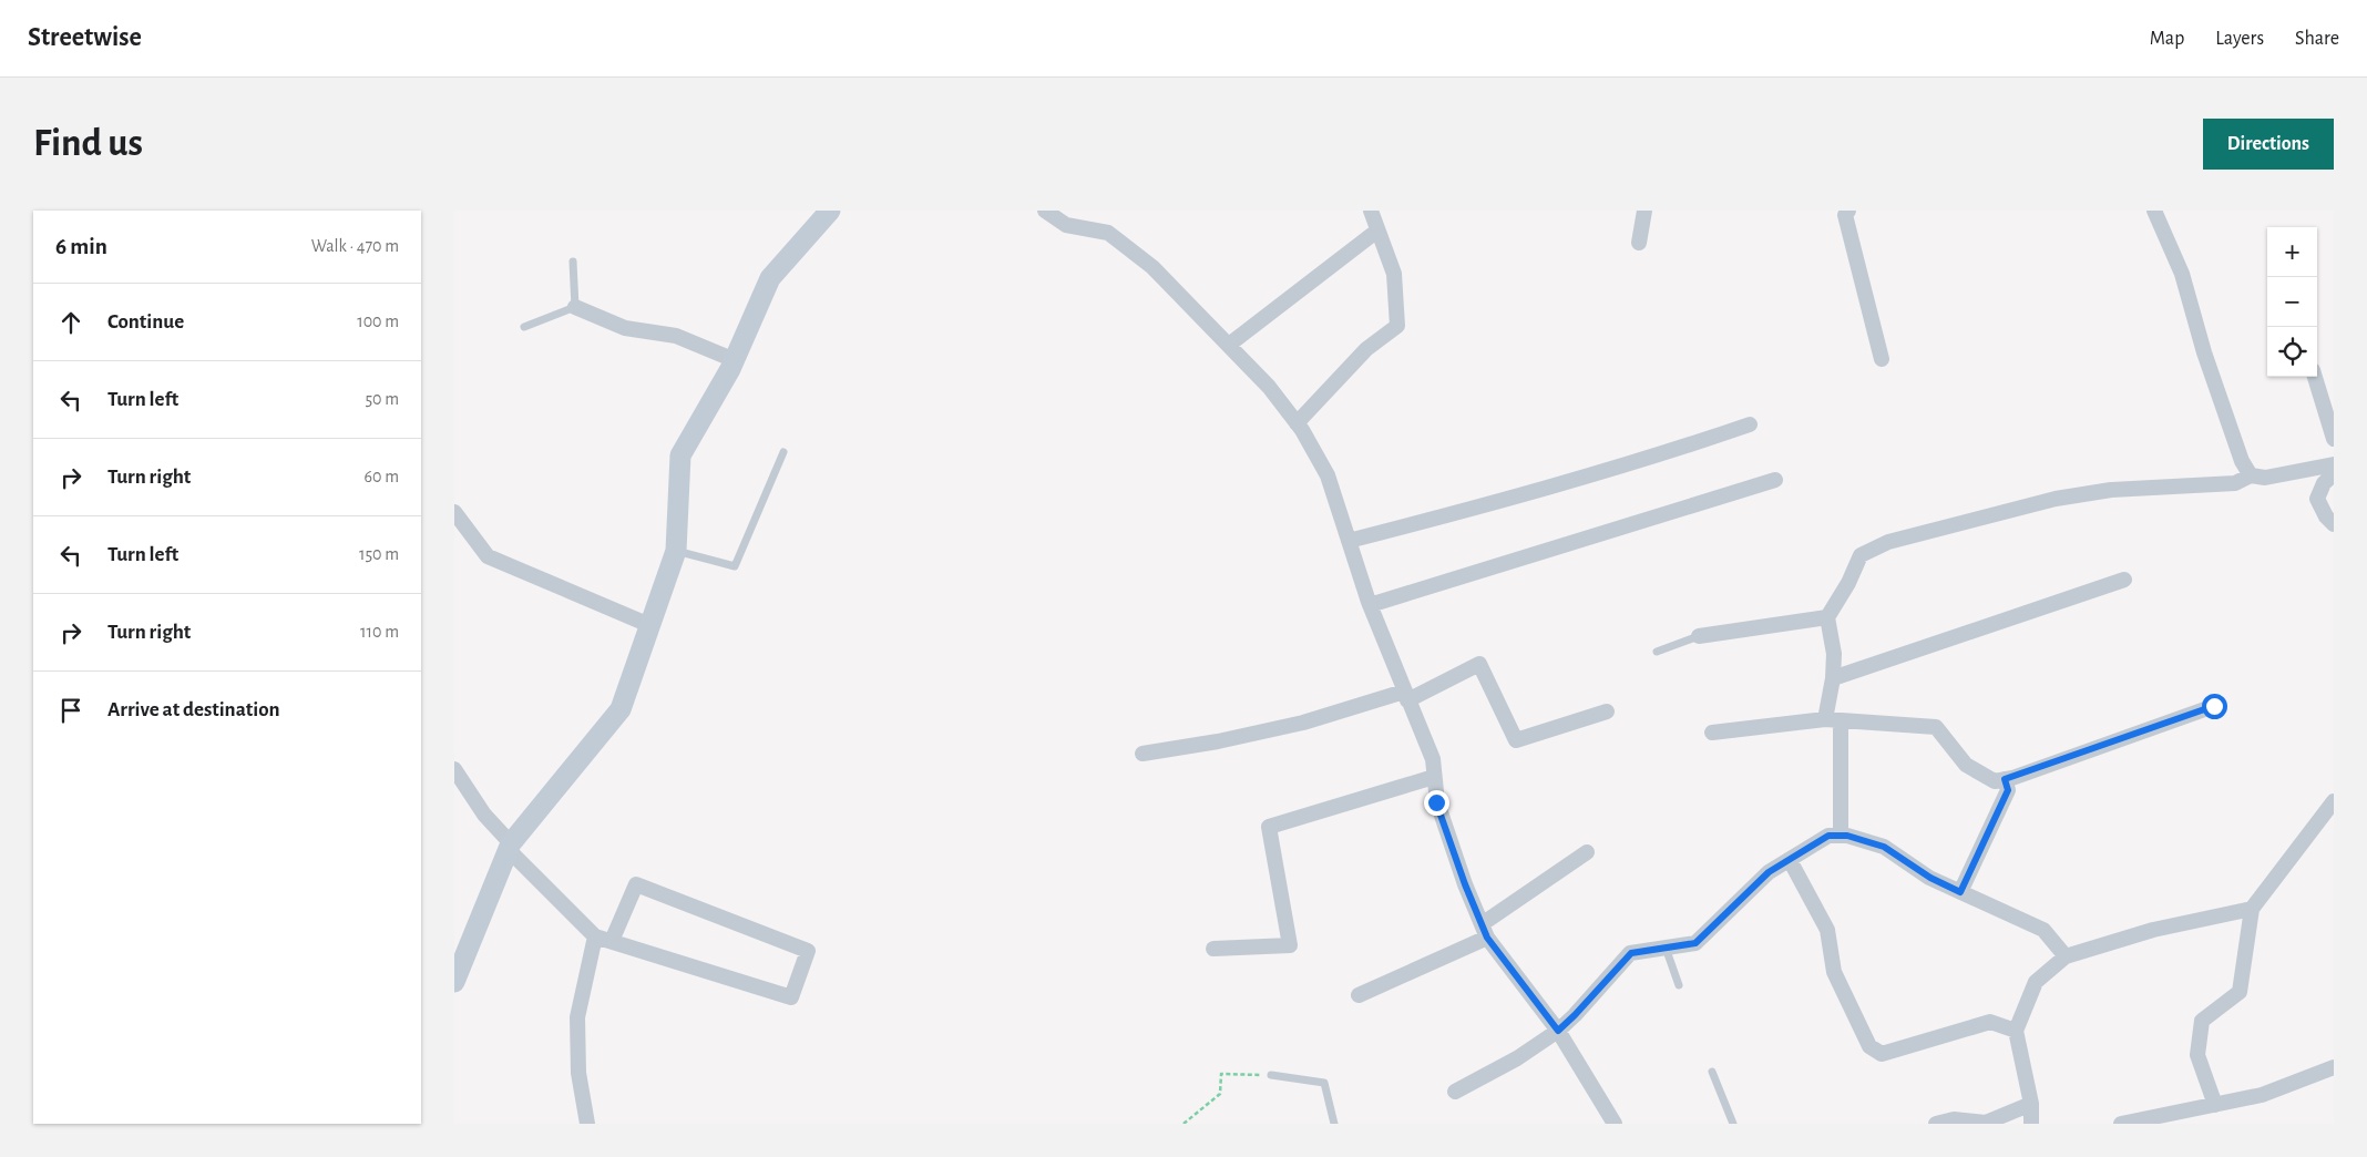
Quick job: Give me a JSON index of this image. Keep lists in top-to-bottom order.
{
  "page": {
    "header": "Streetwise",
    "nav": ["Map", "Layers", "Share"],
    "buttons": "Directions",
    "title": "Find us",
    "heading": ["6 min", "Walk · 470 m"],
    "map_buttons": ["+", "−"],
    "list": [
      ["Continue", "100 m"],
      ["Turn left", "50 m"],
      ["Turn right", "60 m"],
      ["Turn left", "150 m"],
      ["Turn right", "110 m"],
      "Arrive at destination"
    ]
  }
}
